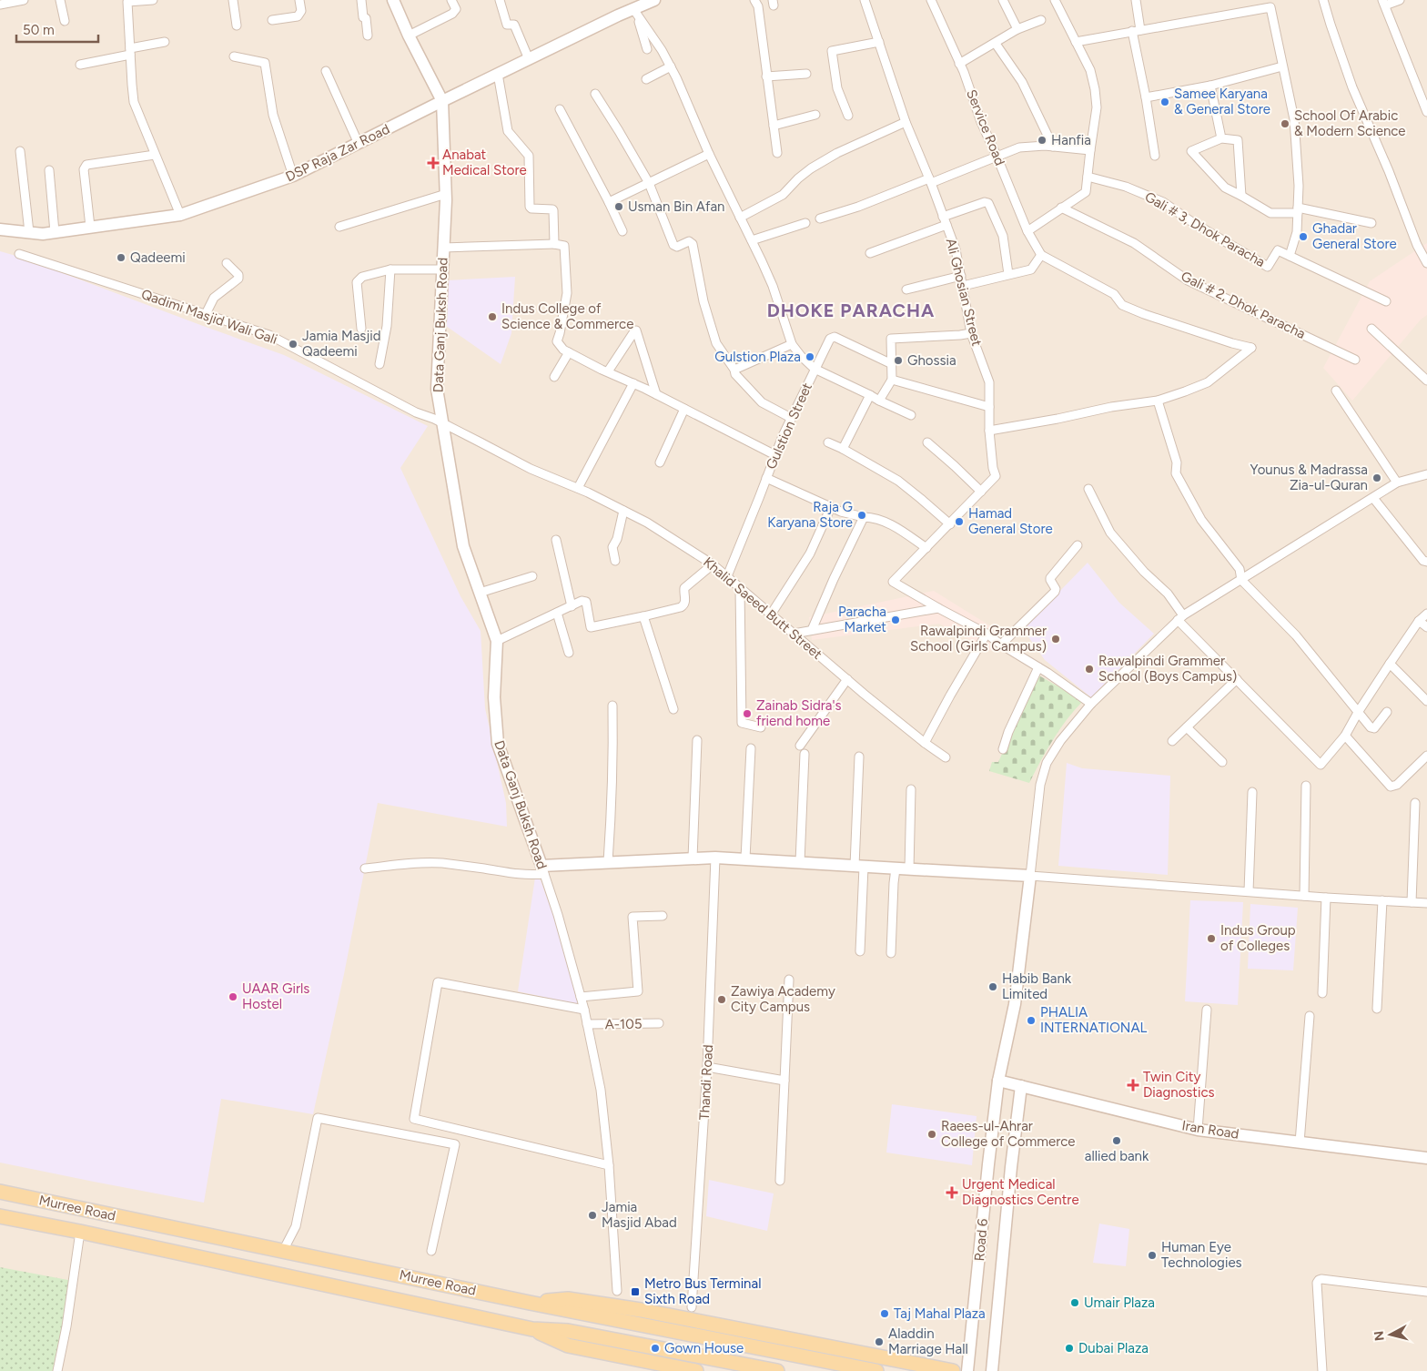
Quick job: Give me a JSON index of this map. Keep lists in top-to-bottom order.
{
  "streets": {
    "main road": ["Murree Road"],
    "street": [
      "Service Road",
      "DSP Raja Zar Road",
      "Gali # 3, Dhok Paracha",
      "Ali Ghosian Street",
      "Gali # 2, Dhok Paracha",
      "Qadimi Masjid Wali Gali",
      "Data Ganj Buksh Road",
      "Gulstion Street",
      "Khalid Saeed Butt Street",
      "A-105",
      "Thandi Road",
      "Iran Road",
      "Road 6"
    ]
  },
  "crossings": [
    ["DSP Raja Zar Road", "Data Ganj Buksh Road"],
    ["Qadimi Masjid Wali Gali", "Data Ganj Buksh Road"],
    ["Qadimi Masjid Wali Gali", "Khalid Saeed Butt Street"],
    ["Data Ganj Buksh Road", "Khalid Saeed Butt Street"],
    ["Data Ganj Buksh Road", "A-105"],
    ["Gulstion Street", "Khalid Saeed Butt Street"],
    ["Iran Road", "Road 6"]
  ],
  "districts": ["DHOKE PARACHA"],
  "places": {
    "other": [
      "Samee Karyana & General Store",
      "School Of Arabic & Modern Science",
      "Hanfia",
      "Usman Bin Afan",
      "Ghadar General Store",
      "Qadeemi",
      "Indus College of Science & Commerce",
      "Jamia Masjid Qadeemi",
      "Gulstion Plaza",
      "Ghossia",
      "Younus & Madrassa Zia-ul-Quran",
      "Raja G Karyana Store",
      "Hamad General Store",
      "Paracha Market",
      "Rawalpindi Grammer School (Girls Campus)",
      "Rawalpindi Grammer School (Boys Campus)",
      "Zainab Sidra's friend home",
      "Indus Group of Colleges",
      "Habib Bank Limited",
      "UAAR Girls Hostel",
      "Zawiya Academy City Campus",
      "PHALIA INTERNATIONAL",
      "Raees-ul-Ahrar College of Commerce",
      "allied bank",
      "Jamia Masjid Abad",
      "Human Eye Technologies",
      "Umair Plaza",
      "Taj Mahal Plaza",
      "Aladdin Marriage Hall",
      "Gown House",
      "Dubai Plaza"
    ],
    "health": ["Anabat Medical Store", "Twin City Diagnostics", "Urgent Medical Diagnostics Centre"],
    "transit": ["Metro Bus Terminal Sixth Road"]
  },
  "scale_bar": "50 m",
  "north": "left"
}
